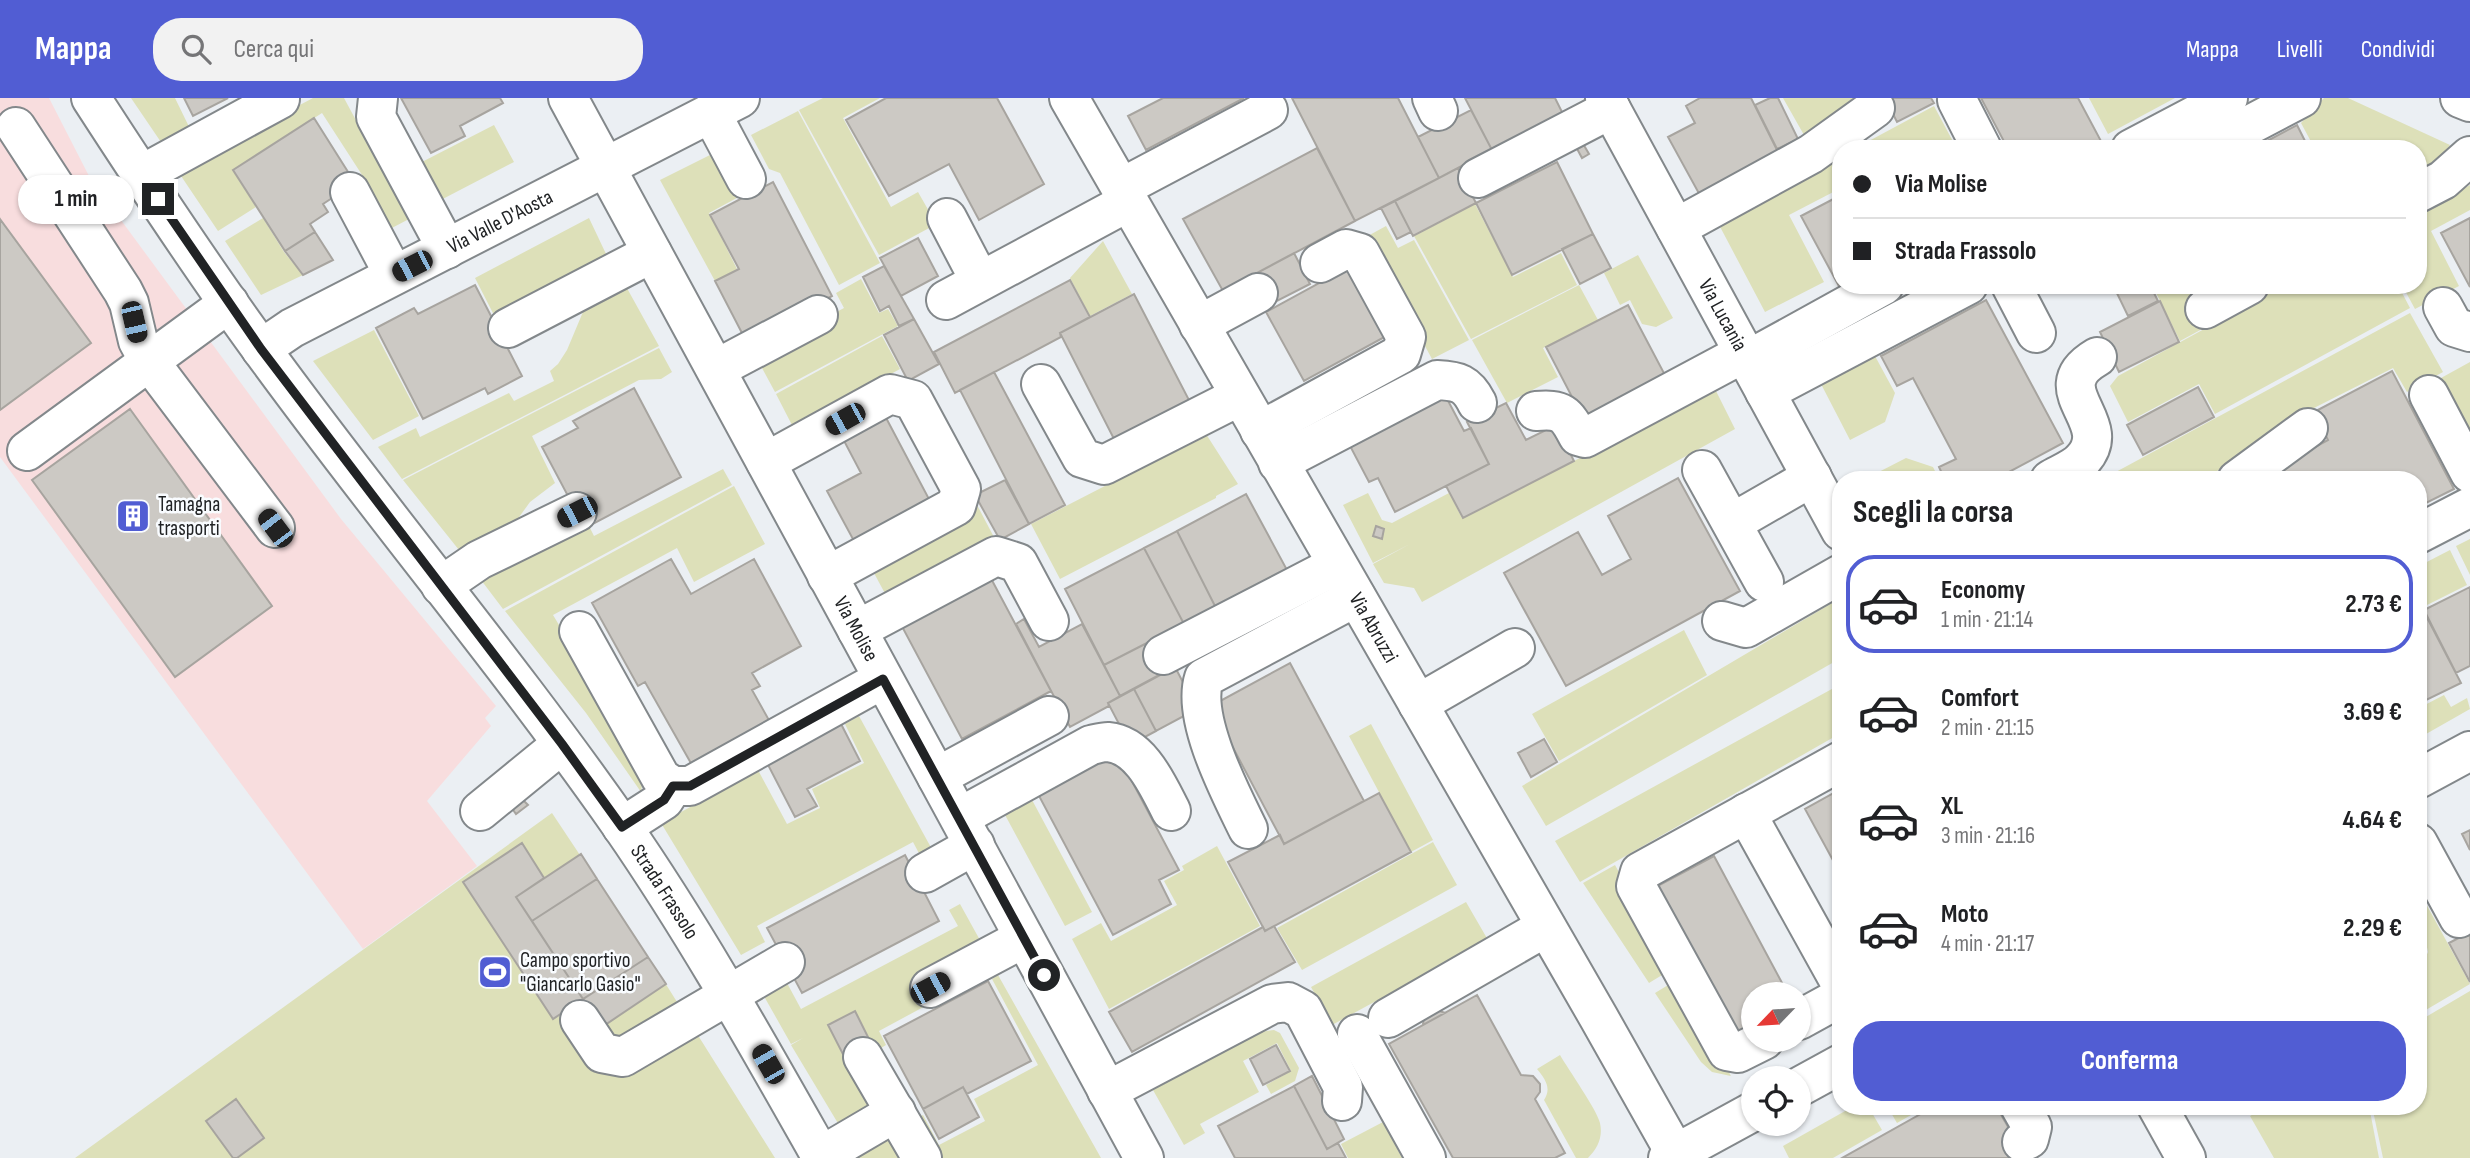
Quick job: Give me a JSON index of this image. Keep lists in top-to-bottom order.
{
  "streets": {
    "street": [
      "Via Valle D'Aosta",
      "Via Lucania",
      "Via Molise",
      "Via Abruzzi",
      "Strada Frassolo"
    ]
  },
  "crossings": [
    ["Via Valle D'Aosta", "Via Molise"],
    ["Via Valle D'Aosta", "Strada Frassolo"]
  ],
  "places": {
    "building": ["Tamagna trasporti"],
    "sports": ["Campo sportivo \"Giancarlo Gasio\""]
  },
  "north": "bottom left",
  "page": {
    "header": "Mappa",
    "search": "Cerca qui",
    "nav": ["Mappa", "Livelli", "Condividi"],
    "banner": ["Via Molise", "Strada Frassolo"],
    "bubble": "1 min",
    "heading": "Scegli la corsa",
    "list": [
      {
        "name": "Economy",
        "note": "1 min · 21:14",
        "value": "2.73 €"
      },
      {
        "name": "Comfort",
        "note": "2 min · 21:15",
        "value": "3.69 €"
      },
      {
        "name": "XL",
        "note": "3 min · 21:16",
        "value": "4.64 €"
      },
      {
        "name": "Moto",
        "note": "4 min · 21:17",
        "value": "2.29 €"
      }
    ],
    "buttons": "Conferma"
  }
}
